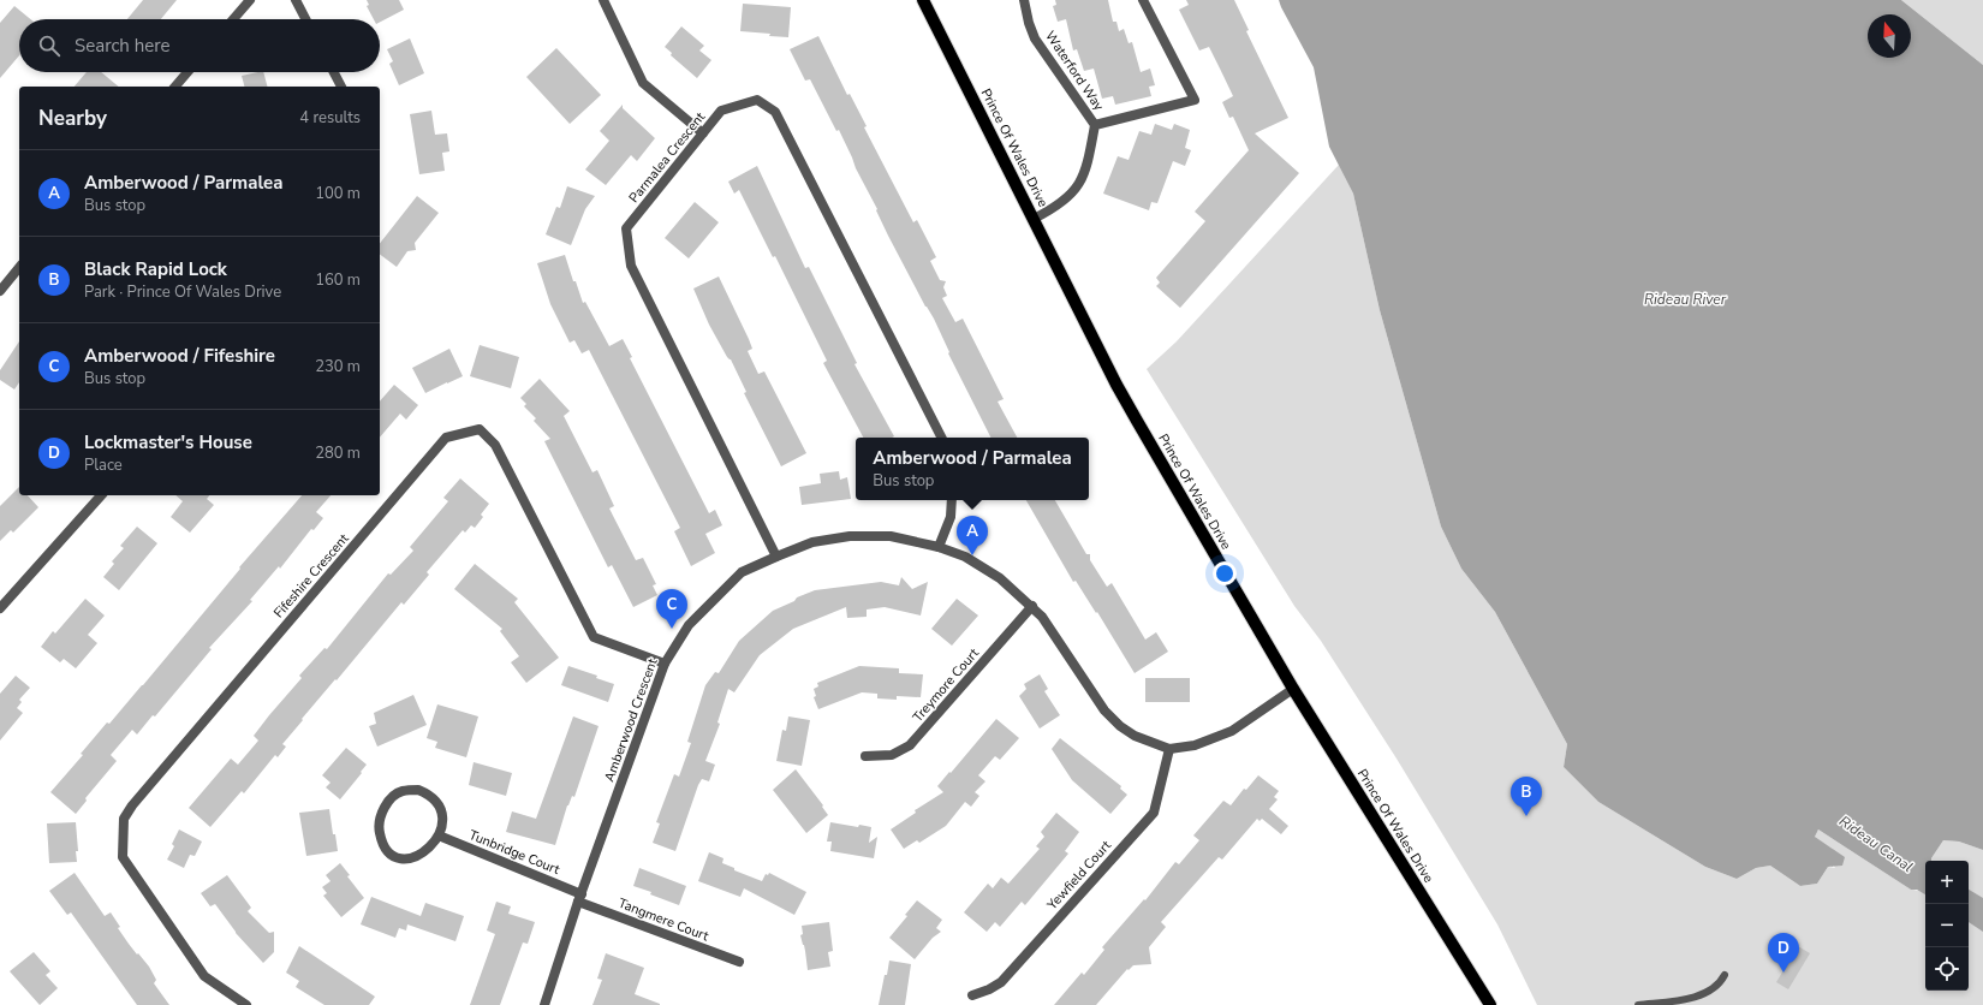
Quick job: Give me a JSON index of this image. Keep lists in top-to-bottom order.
{
  "streets": {
    "main road": ["Prince Of Wales Drive"],
    "street": [
      "Waterford Way",
      "Parmalea Crescent",
      "Fifeshire Crescent",
      "Treymore Court",
      "Amberwood Crescent",
      "Tunbridge Court",
      "Yewfield Court",
      "Tangmere Court"
    ]
  },
  "crossings": [
    ["Waterford Way", "Prince Of Wales Drive"],
    ["Prince Of Wales Drive", "Amberwood Crescent"],
    ["Parmalea Crescent", "Amberwood Crescent"],
    ["Fifeshire Crescent", "Amberwood Crescent"],
    ["Treymore Court", "Amberwood Crescent"],
    ["Amberwood Crescent", "Tunbridge Court"],
    ["Amberwood Crescent", "Yewfield Court"],
    ["Amberwood Crescent", "Tangmere Court"],
    ["Tunbridge Court", "Tangmere Court"]
  ],
  "water": ["Rideau River", "Rideau Canal"],
  "north": "top",
  "page": {
    "search": "Search here",
    "heading": ["Nearby", "4 results"],
    "list": [
      {
        "mark": "A",
        "name": "Amberwood / Parmalea",
        "note": "Bus stop",
        "value": "100 m"
      },
      {
        "mark": "B",
        "name": "Black Rapid Lock",
        "note": "Park · Prince Of Wales Drive",
        "value": "160 m"
      },
      {
        "mark": "C",
        "name": "Amberwood / Fifeshire",
        "note": "Bus stop",
        "value": "230 m"
      },
      {
        "mark": "D",
        "name": "Lockmaster's House",
        "note": "Place",
        "value": "280 m"
      }
    ],
    "popup": ["Amberwood / Parmalea", "Bus stop"],
    "pins": [
      "A",
      "C",
      "B",
      "D"
    ],
    "map_buttons": ["+", "−"]
  }
}
